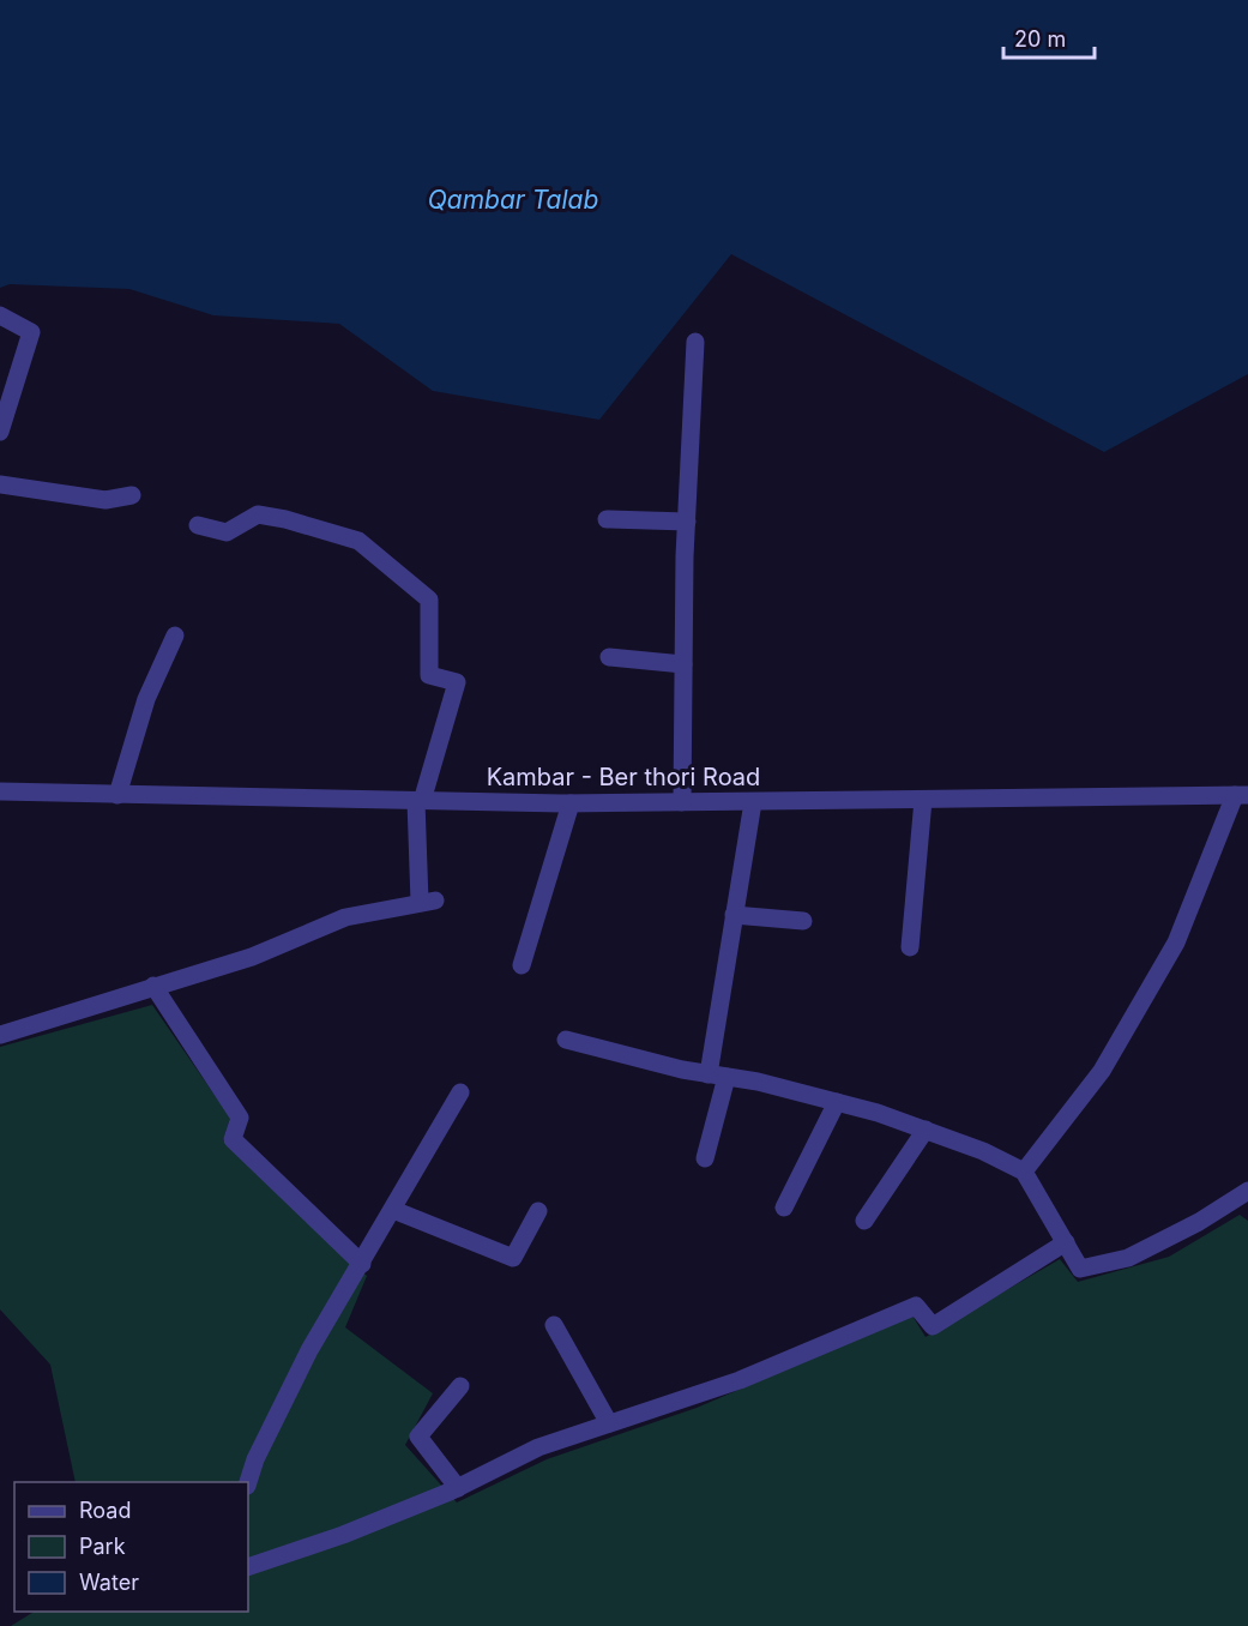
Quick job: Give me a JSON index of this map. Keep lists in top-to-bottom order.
{
  "streets": {
    "street": ["Kambar - Ber thori Road"]
  },
  "water": ["Qambar Talab"],
  "legend": ["Road", "Park", "Water"],
  "scale_bar": "20 m"
}
